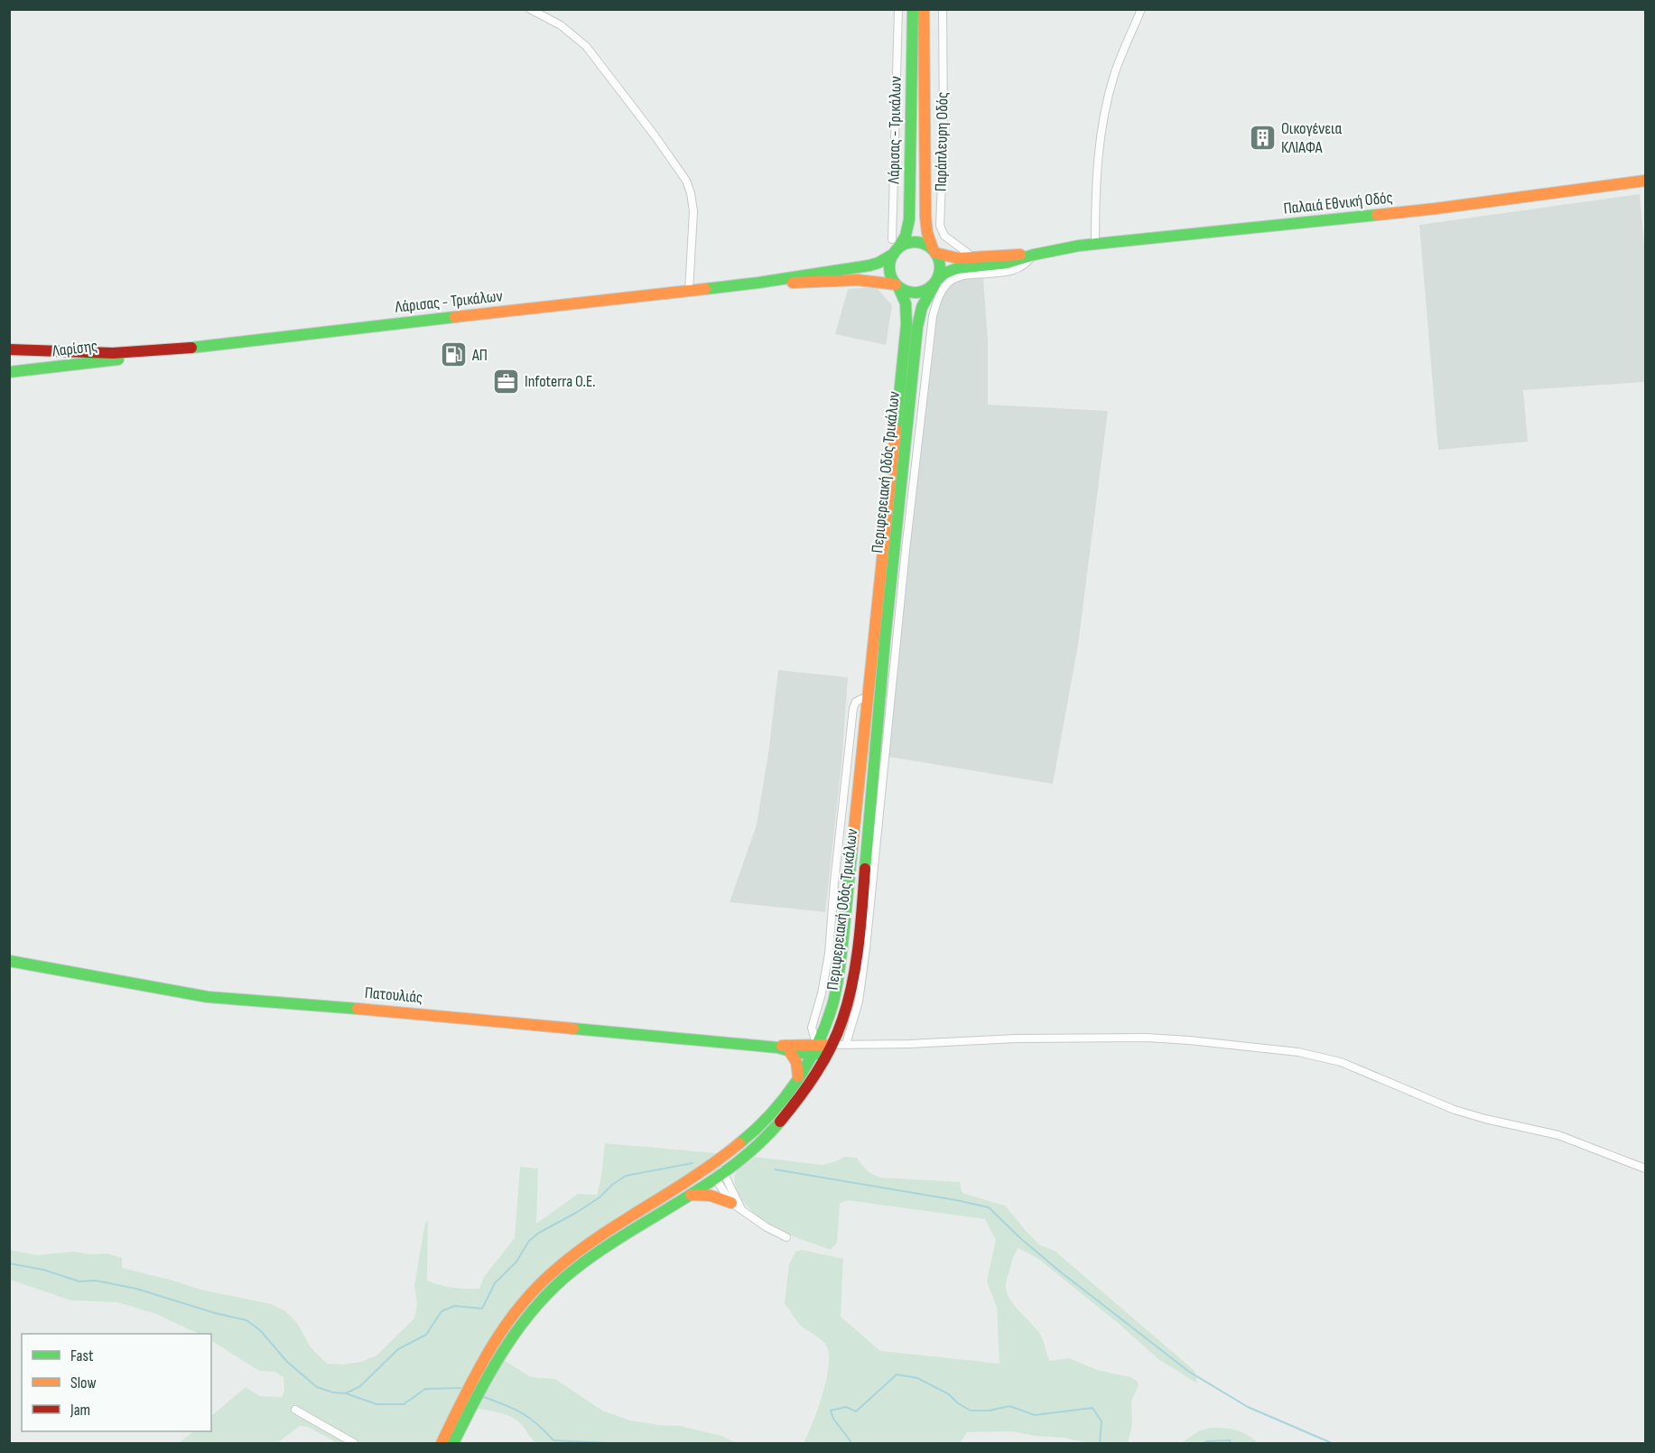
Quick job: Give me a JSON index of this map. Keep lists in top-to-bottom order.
{
  "streets": {
    "main road": [
      "Λάρισας - Τρικάλων",
      "Παλαιά Εθνική Οδός",
      "Λαρίσης",
      "Περιφερειακή Οδός Τρικάλων",
      "Πατουλιάς"
    ],
    "street": ["Παράπλευρη Οδός"]
  },
  "crossings": [
    ["Λάρισας - Τρικάλων", "Παλαιά Εθνική Οδός"],
    ["Λάρισας - Τρικάλων", "Λαρίσης"],
    ["Λάρισας - Τρικάλων", "Περιφερειακή Οδός Τρικάλων"],
    ["Παράπλευρη Οδός", "Παλαιά Εθνική Οδός"],
    ["Παλαιά Εθνική Οδός", "Περιφερειακή Οδός Τρικάλων"],
    ["Περιφερειακή Οδός Τρικάλων", "Πατουλιάς"]
  ],
  "places": {
    "building": ["Οικογένεια ΚΛΙΑΦΑ"],
    "fuel station": ["ΑΠ"],
    "office": ["Infoterra Ο.Ε."]
  },
  "legend": ["Fast", "Slow", "Jam"]
}
